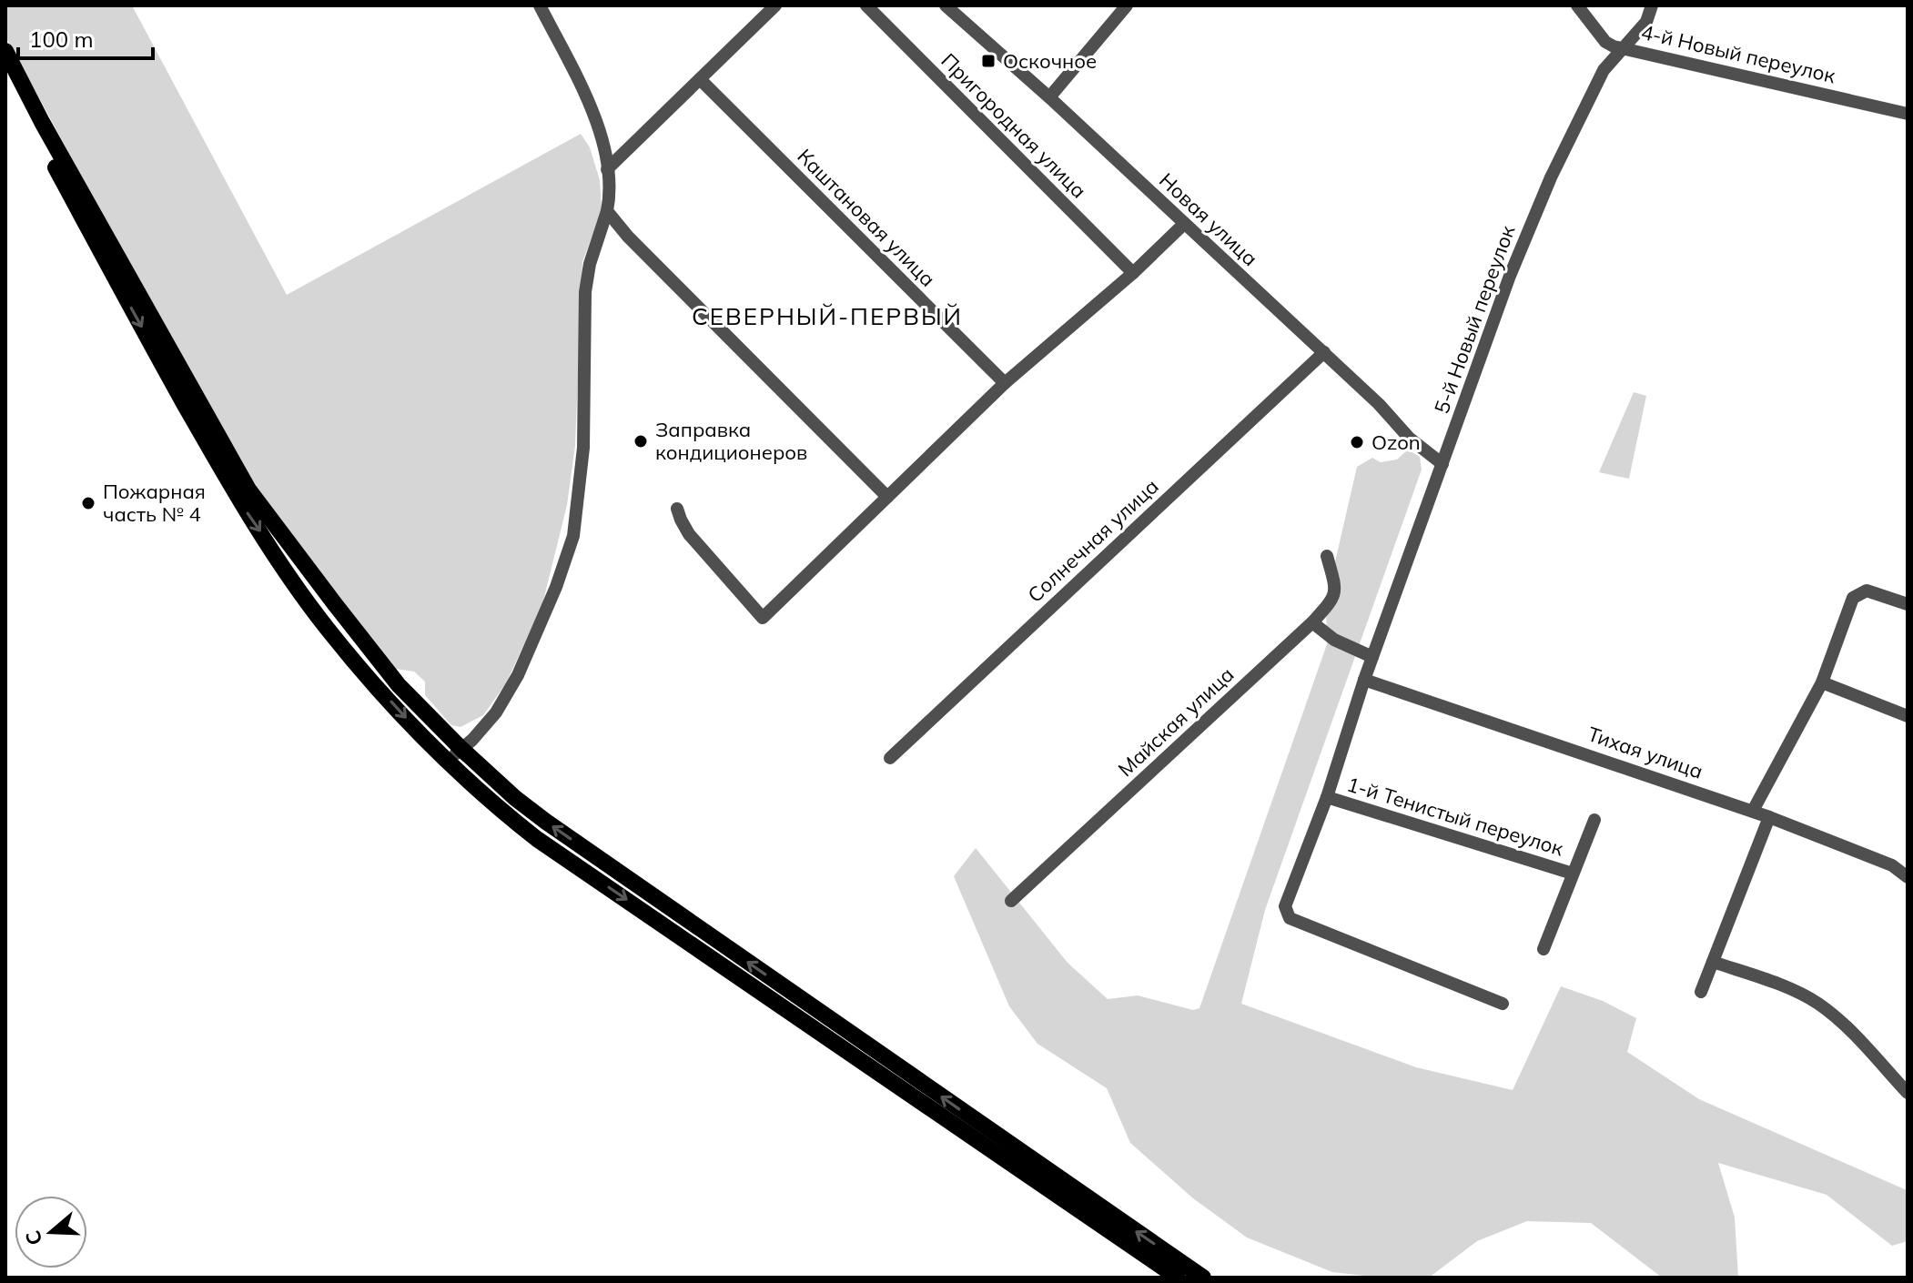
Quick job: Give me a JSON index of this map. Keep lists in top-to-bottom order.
{
  "streets": {
    "street": [
      "4-й Новый переулок",
      "Пригородная улица",
      "Каштановая улица",
      "Новая улица",
      "5-й Новый переулок",
      "Солнечная улица",
      "Майская улица",
      "Тихая улица",
      "1-й Тенистый переулок"
    ]
  },
  "crossings": [
    ["4-й Новый переулок", "5-й Новый переулок"],
    ["Новая улица", "5-й Новый переулок"],
    ["Новая улица", "Солнечная улица"],
    ["5-й Новый переулок", "Тихая улица"],
    ["5-й Новый переулок", "1-й Тенистый переулок"]
  ],
  "districts": ["СЕВЕРНЫЙ-ПЕРВЫЙ"],
  "places": {
    "transit": ["Оскочное"],
    "other": ["Заправка кондиционеров", "Ozon", "Пожарная часть № 4"]
  },
  "scale_bar": "100 m",
  "north": "left"
}
